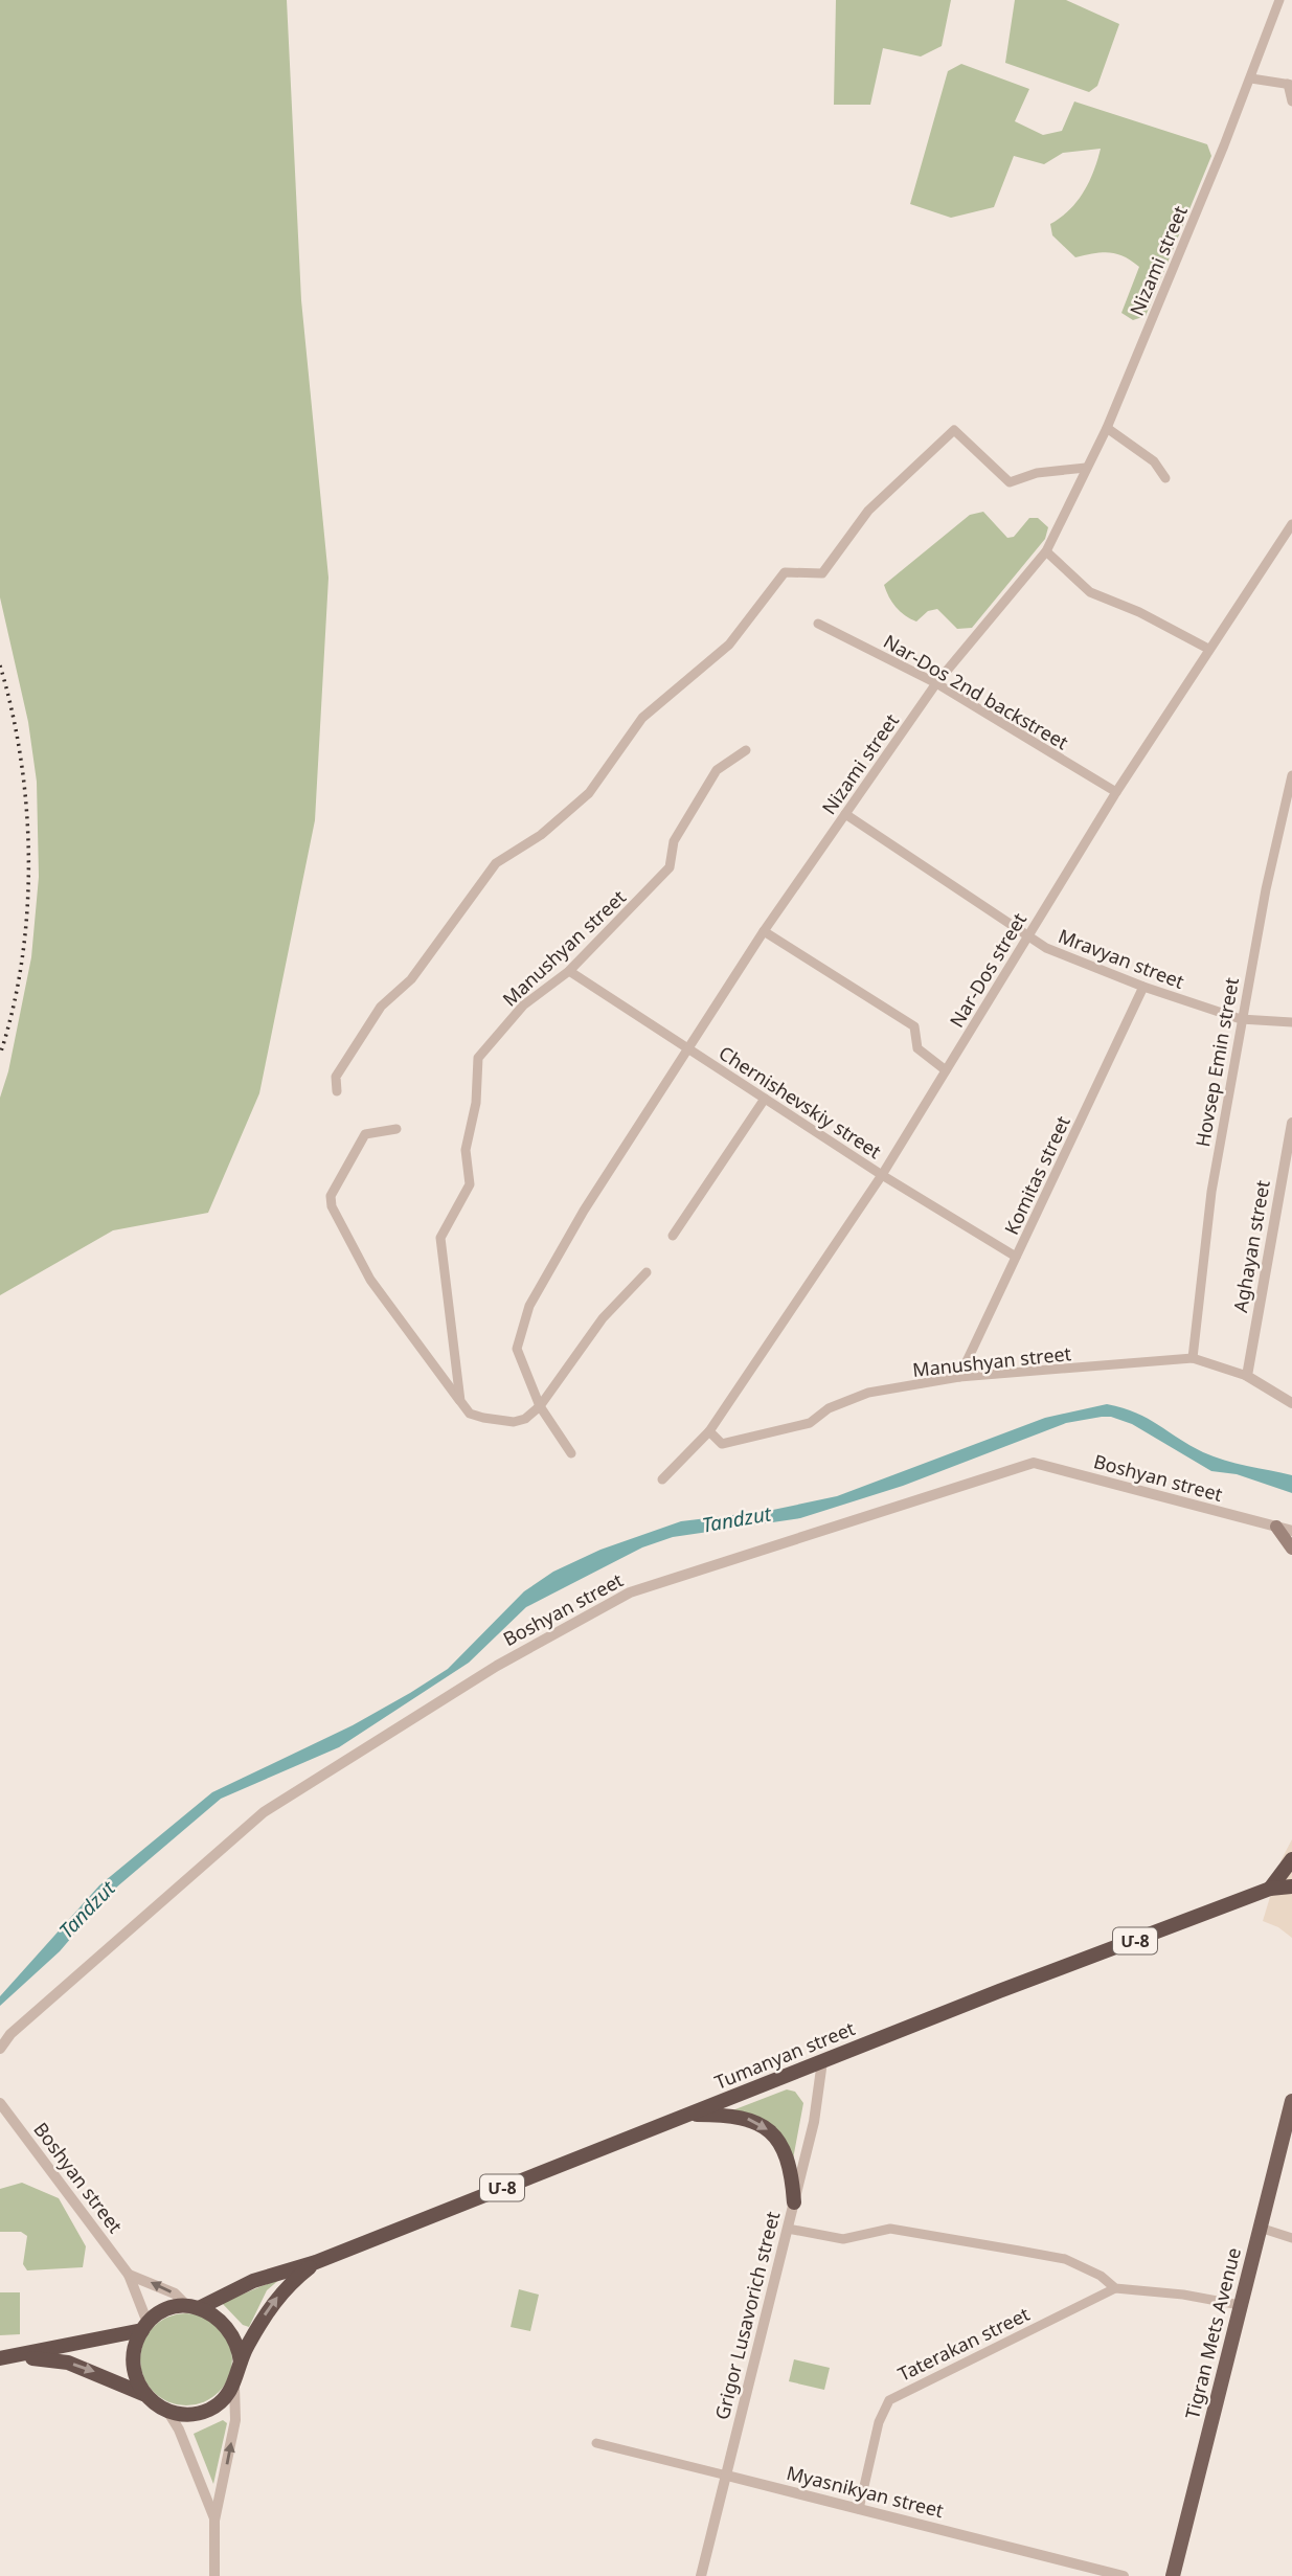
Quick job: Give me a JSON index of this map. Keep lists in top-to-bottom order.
{
  "streets": {
    "highway": ["Մ-8", "Tumanyan street"],
    "main road": ["Tigran Mets Avenue"],
    "street": [
      "Nizami street",
      "Nar-Dos 2nd backstreet",
      "Manushyan street",
      "Mravyan street",
      "Nar-Dos street",
      "Hovsep Emin street",
      "Chernishevskiy street",
      "Komitas street",
      "Aghayan street",
      "Boshyan street",
      "Grigor Lusavorich street",
      "Taterakan street",
      "Myasnikyan street"
    ]
  },
  "crossings": [
    ["Nizami street", "Nar-Dos 2nd backstreet"],
    ["Nizami street", "Mravyan street"],
    ["Nizami street", "Chernishevskiy street"],
    ["Nar-Dos 2nd backstreet", "Nar-Dos street"],
    ["Manushyan street", "Nar-Dos street"],
    ["Manushyan street", "Hovsep Emin street"],
    ["Manushyan street", "Chernishevskiy street"],
    ["Manushyan street", "Komitas street"],
    ["Manushyan street", "Aghayan street"],
    ["Mravyan street", "Nar-Dos street"],
    ["Mravyan street", "Hovsep Emin street"],
    ["Mravyan street", "Komitas street"],
    ["Nar-Dos street", "Chernishevskiy street"],
    ["Chernishevskiy street", "Komitas street"],
    ["Boshyan street", "Մ-8"],
    ["Մ-8", "Tumanyan street"],
    ["Tumanyan street", "Grigor Lusavorich street"],
    ["Grigor Lusavorich street", "Myasnikyan street"],
    ["Taterakan street", "Myasnikyan street"]
  ],
  "water": ["Tandzut"]
}
